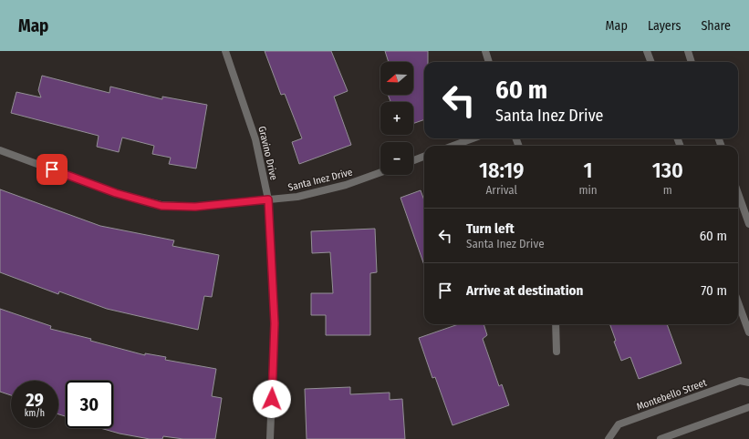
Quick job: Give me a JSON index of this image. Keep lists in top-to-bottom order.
{
  "streets": {
    "street": ["Gravino Drive", "Santa Inez Drive", "Montebello Street"]
  },
  "crossings": [
    ["Gravino Drive", "Santa Inez Drive"]
  ],
  "north": "left",
  "page": {
    "header": "Map",
    "nav": ["Map", "Layers", "Share"],
    "map_buttons": ["+", "−"],
    "turn": ["60 m", "Santa Inez Drive"],
    "eta": [
      "18:19",
      "Arrival",
      "1",
      "min",
      "130",
      "m"
    ],
    "list": [
      {
        "name": "Turn left",
        "note": "Santa Inez Drive",
        "value": "60 m"
      },
      {
        "name": "Arrive at destination",
        "value": "70 m"
      }
    ],
    "speed": "29 km/h",
    "limit": "30"
  }
}
